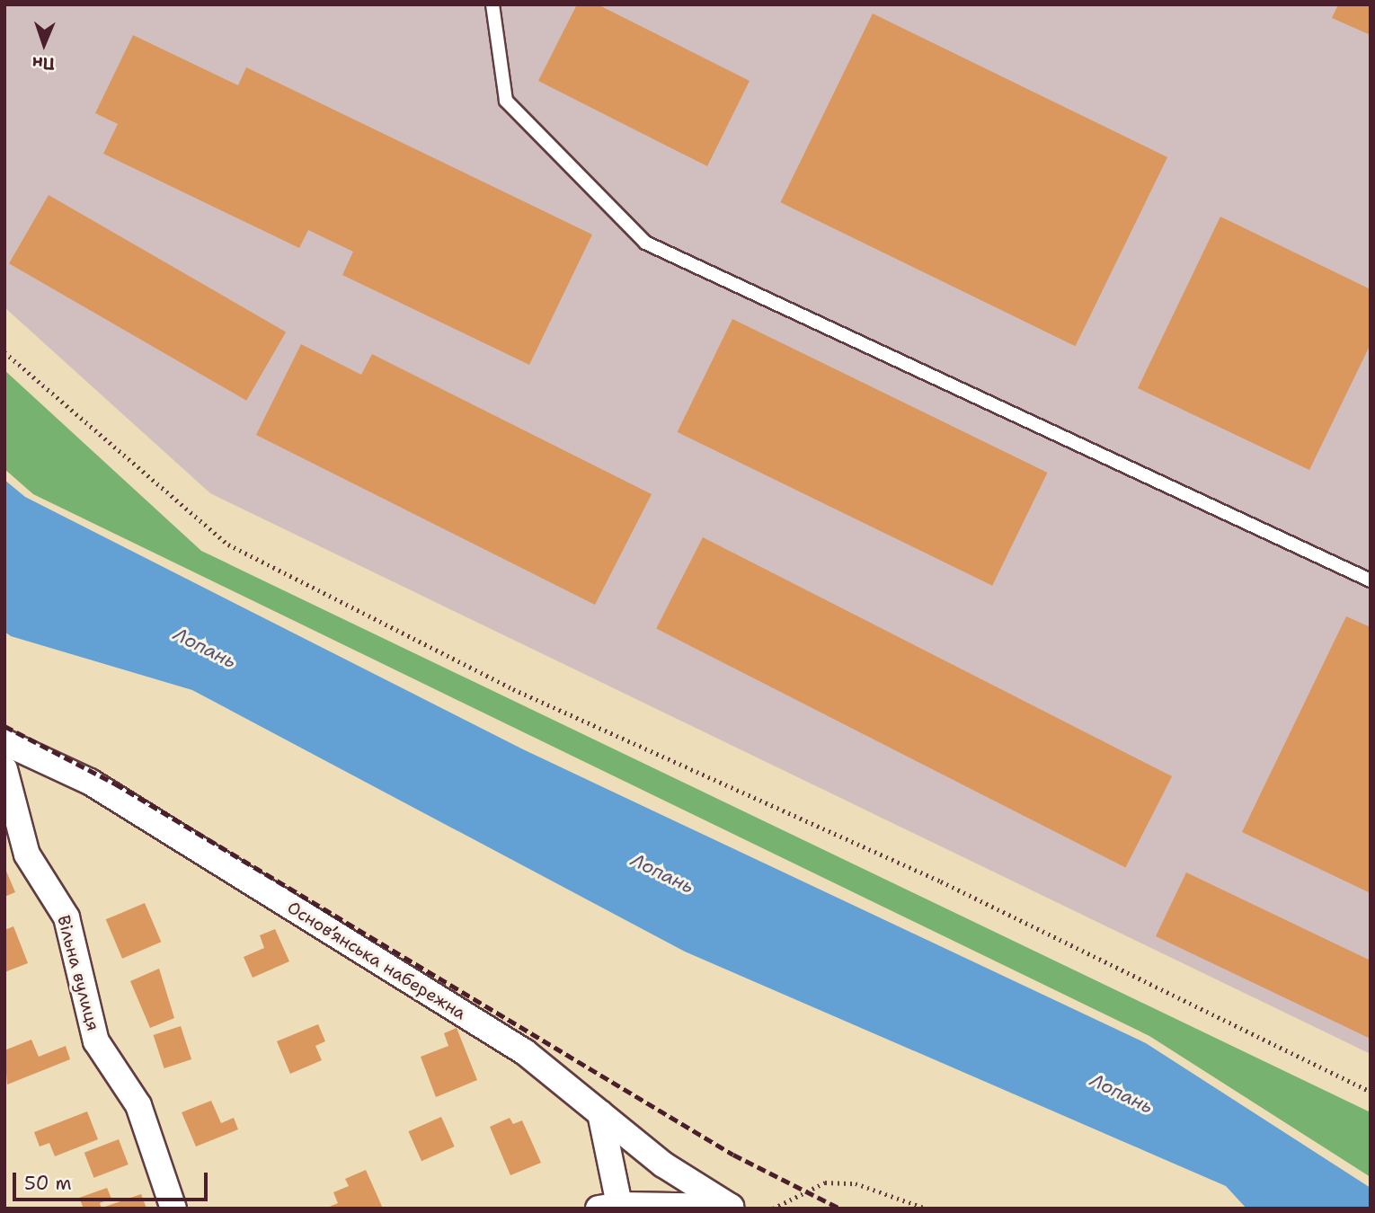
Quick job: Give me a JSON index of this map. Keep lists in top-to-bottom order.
{
  "streets": {
    "street": ["Основ’янська набережна", "Вільна вулиця"]
  },
  "water": ["Лопань"],
  "scale_bar": "50 m",
  "north": "bottom"
}
